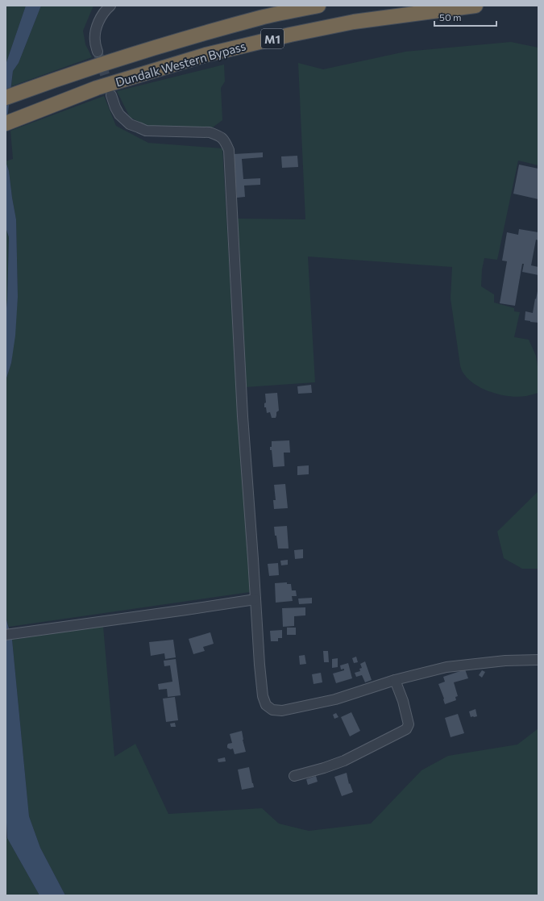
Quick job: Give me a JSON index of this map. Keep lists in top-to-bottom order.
{
  "streets": {
    "highway": ["M1", "Dundalk Western Bypass"]
  },
  "scale_bar": "50 m"
}
